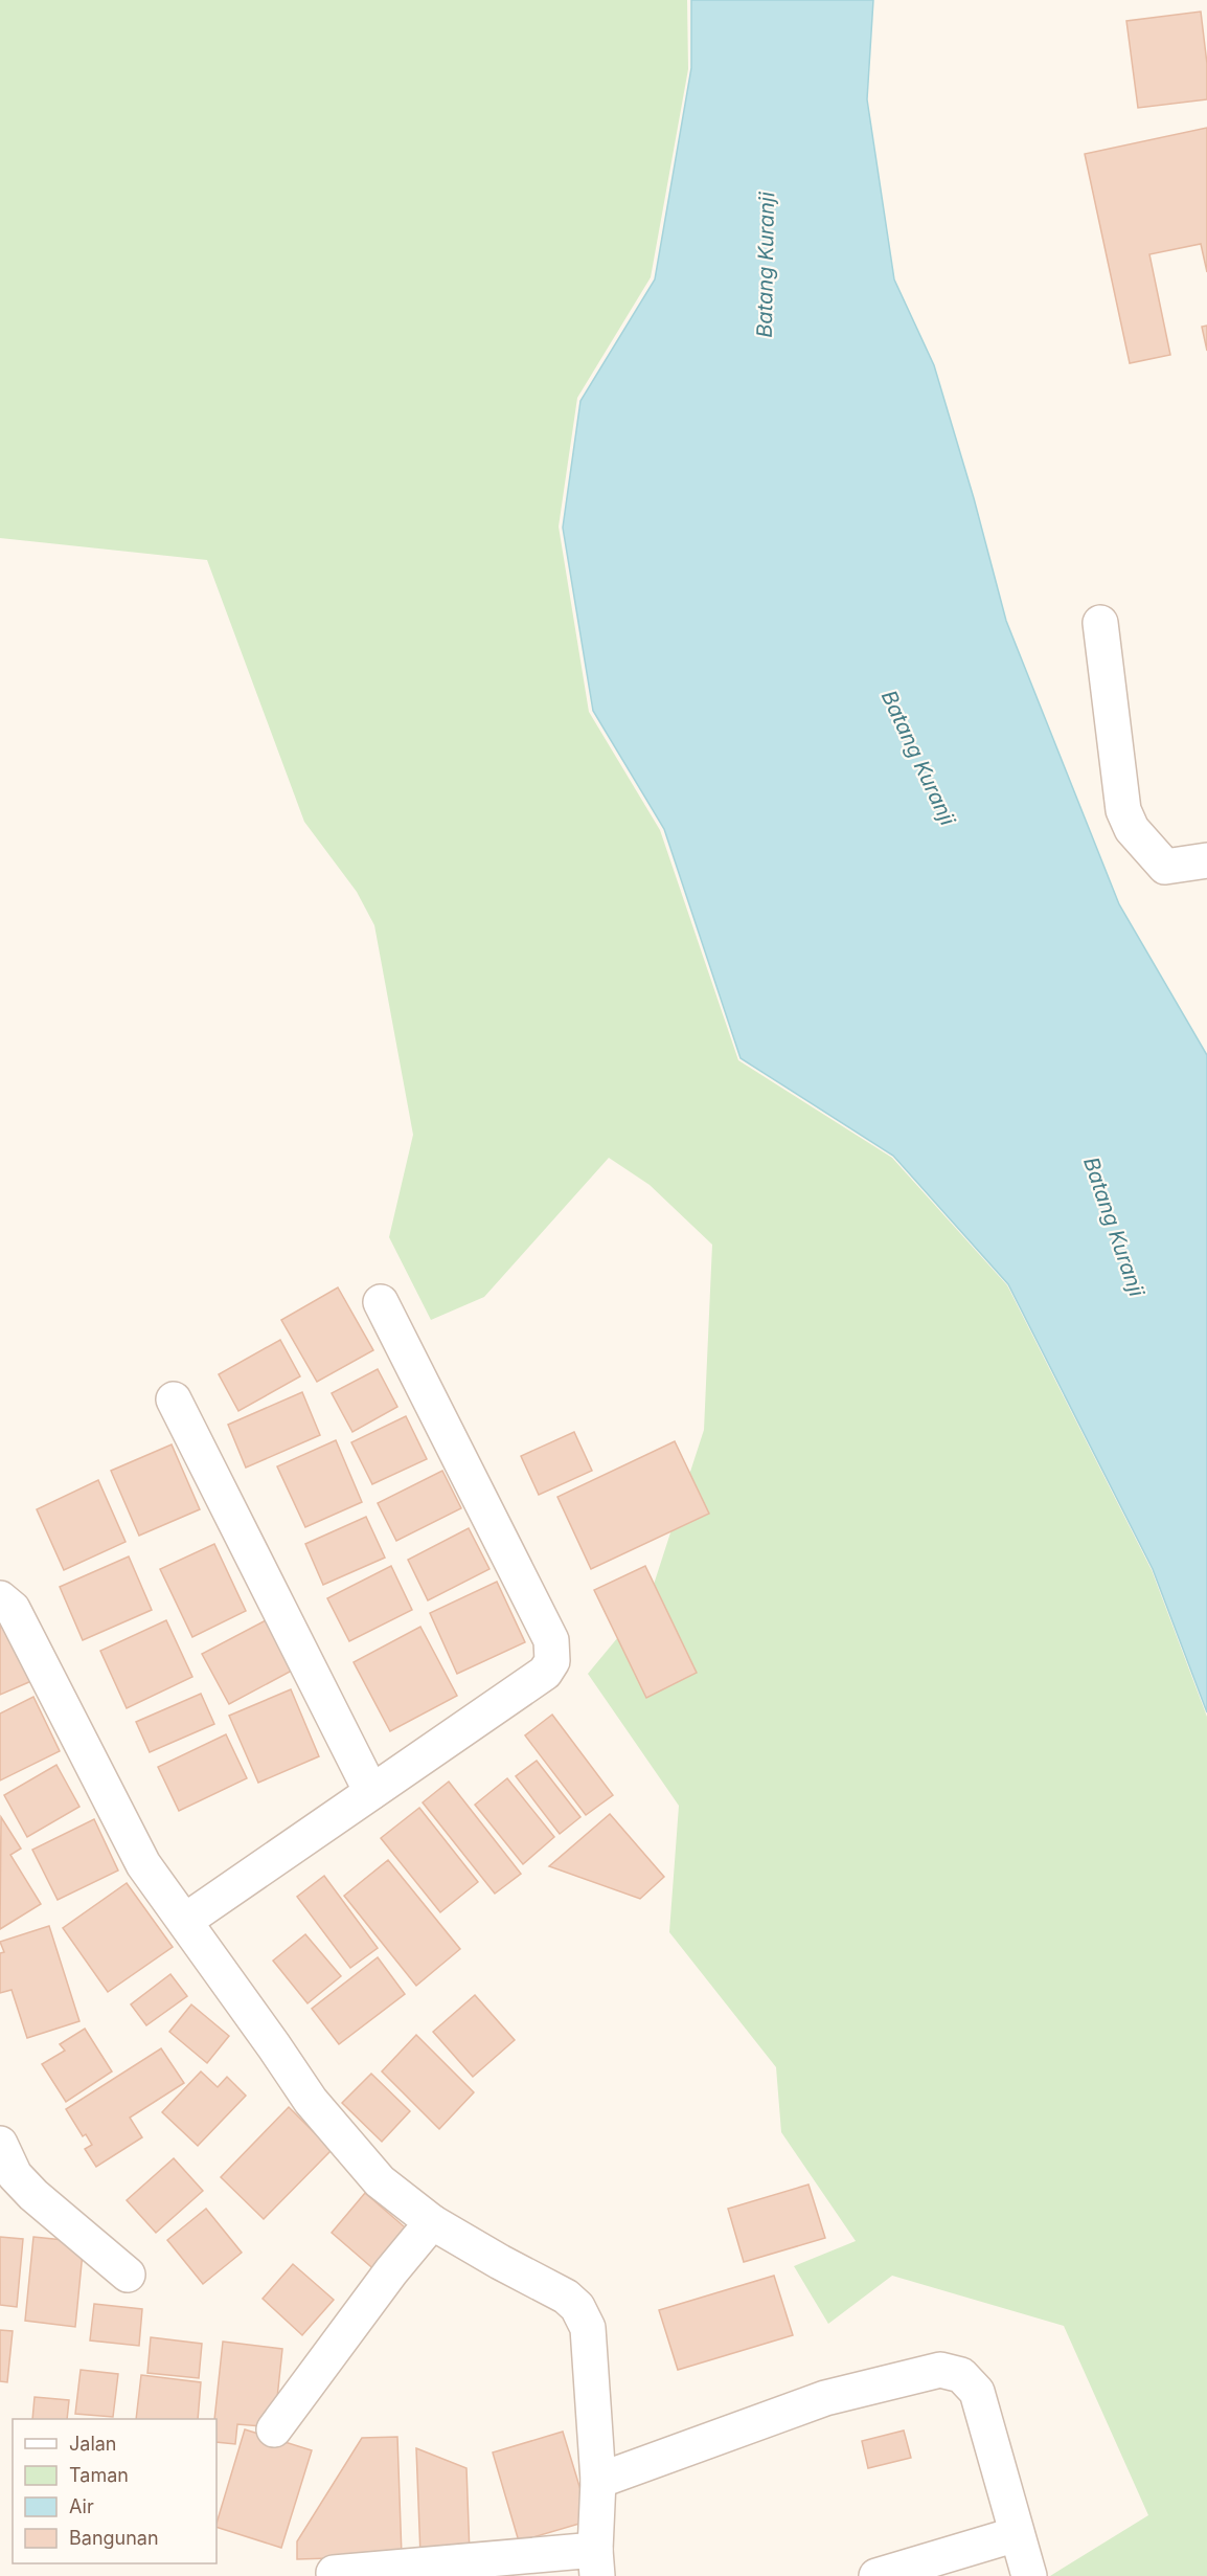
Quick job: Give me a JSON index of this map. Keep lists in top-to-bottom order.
{
  "water": ["Batang Kuranji"],
  "legend": [
    "Jalan",
    "Taman",
    "Air",
    "Bangunan"
  ]
}
